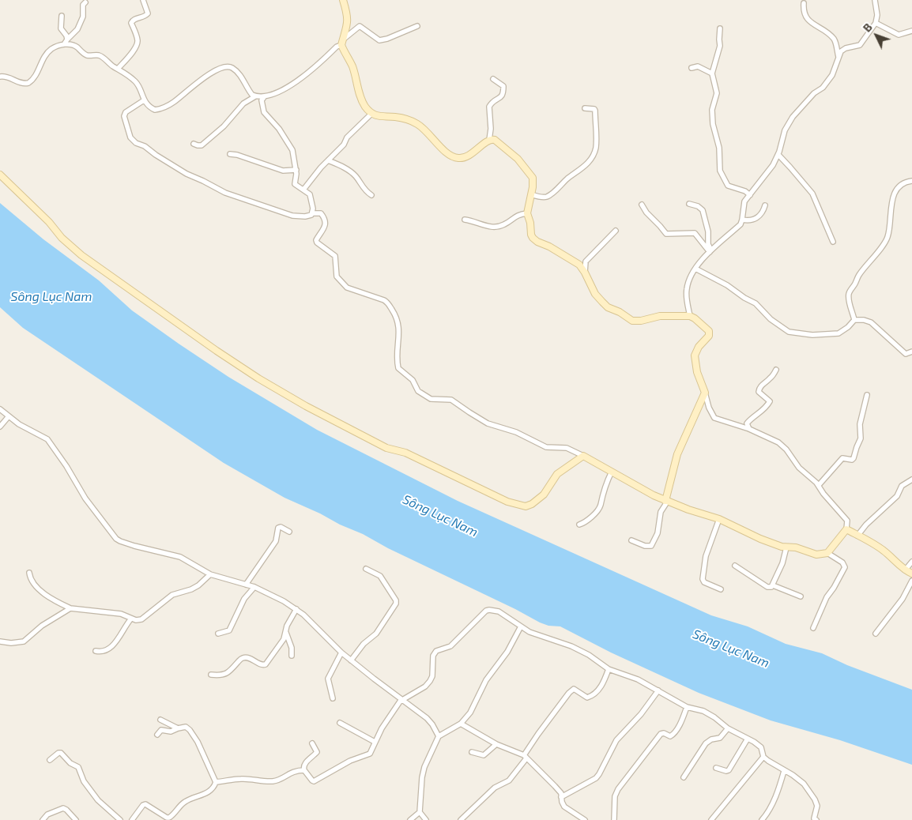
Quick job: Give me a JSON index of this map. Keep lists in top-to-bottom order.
{
  "water": ["Sông Lục Nam"],
  "north": "top left"
}
